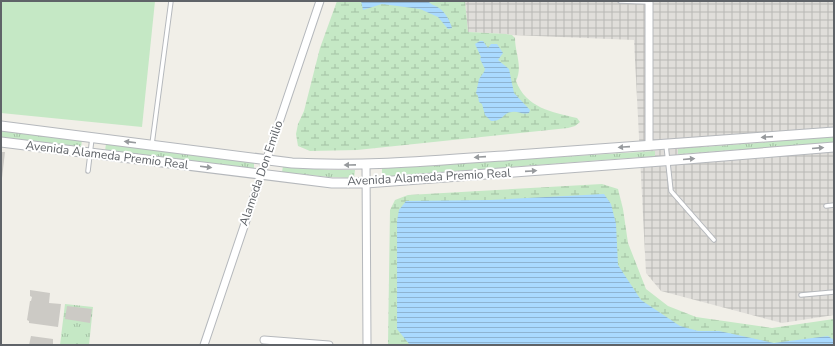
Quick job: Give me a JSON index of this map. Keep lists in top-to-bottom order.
{
  "streets": {
    "street": ["Avenida Alameda Premio Real", "Alameda Don Emilio"]
  },
  "crossings": [
    ["Avenida Alameda Premio Real", "Alameda Don Emilio"]
  ]
}
